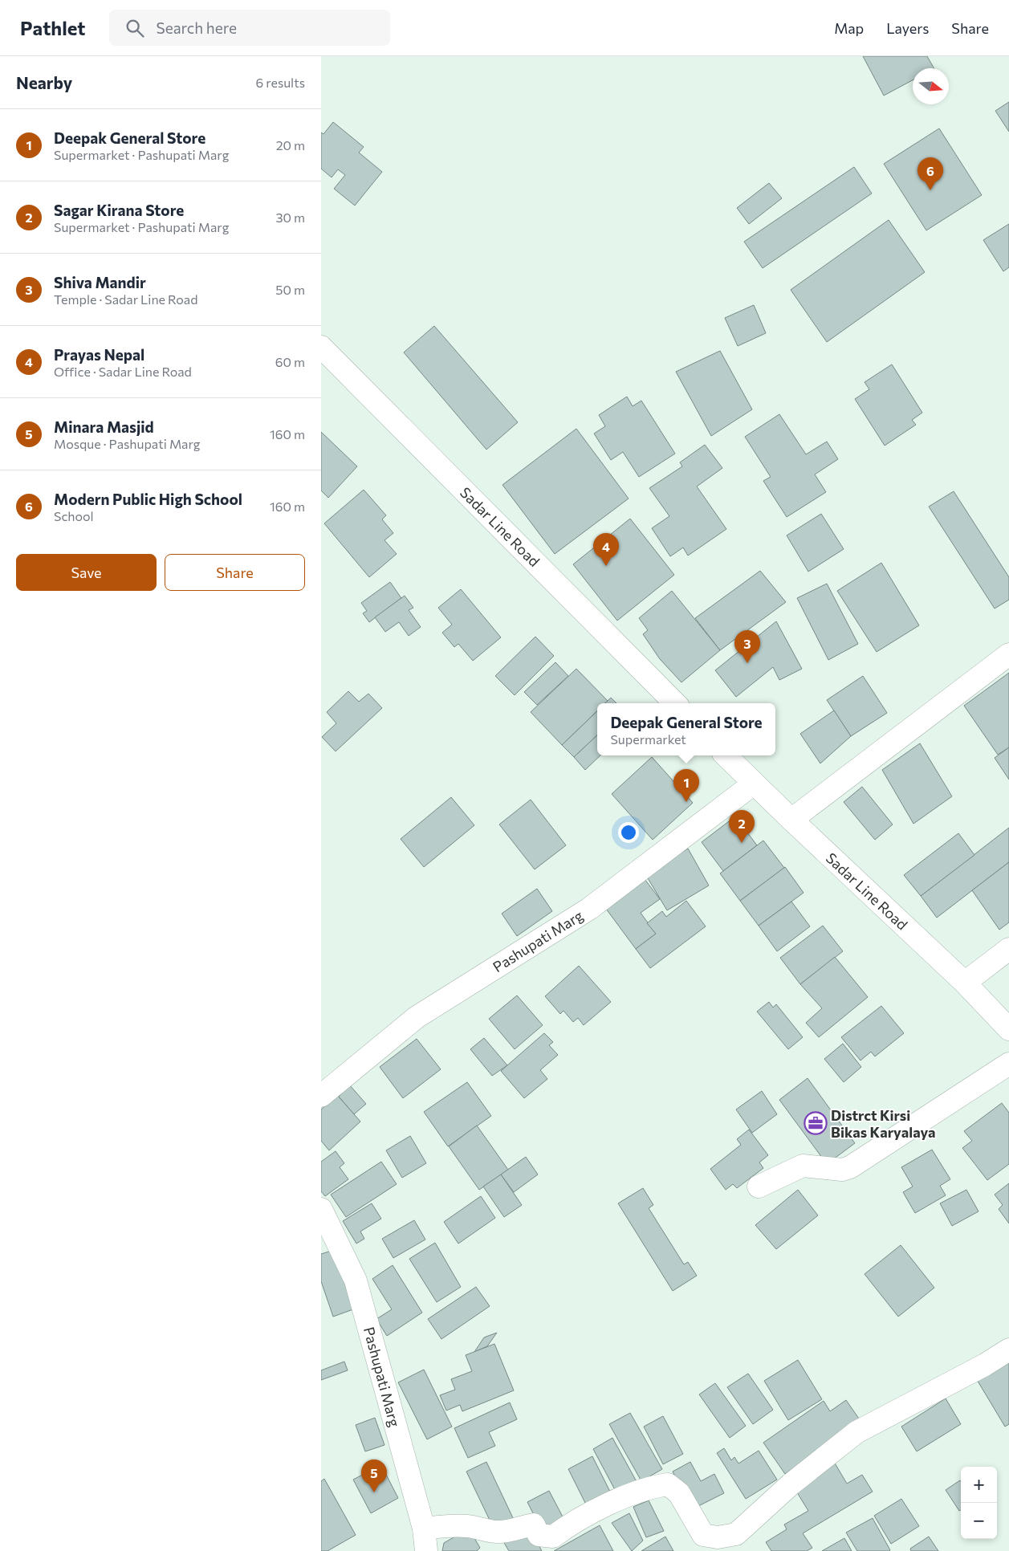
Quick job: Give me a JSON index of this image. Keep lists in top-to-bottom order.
{
  "streets": {
    "street": ["Sadar Line Road", "Pashupati Marg"]
  },
  "crossings": [
    ["Sadar Line Road", "Pashupati Marg"]
  ],
  "places": {
    "office": ["Distrct Kirsi Bikas Karyalaya"]
  },
  "north": "right",
  "page": {
    "header": "Pathlet",
    "search": "Search here",
    "nav": ["Map", "Layers", "Share"],
    "heading": ["Nearby", "6 results"],
    "list": [
      {
        "mark": "1",
        "name": "Deepak General Store",
        "note": "Supermarket · Pashupati Marg",
        "value": "20 m"
      },
      {
        "mark": "2",
        "name": "Sagar Kirana Store",
        "note": "Supermarket · Pashupati Marg",
        "value": "30 m"
      },
      {
        "mark": "3",
        "name": "Shiva Mandir",
        "note": "Temple · Sadar Line Road",
        "value": "50 m"
      },
      {
        "mark": "4",
        "name": "Prayas Nepal",
        "note": "Office · Sadar Line Road",
        "value": "60 m"
      },
      {
        "mark": "5",
        "name": "Minara Masjid",
        "note": "Mosque · Pashupati Marg",
        "value": "160 m"
      },
      {
        "mark": "6",
        "name": "Modern Public High School",
        "note": "School",
        "value": "160 m"
      }
    ],
    "pins": [
      "6",
      "4",
      "3",
      "1",
      "2",
      "5"
    ],
    "buttons": ["Save", "Share"],
    "popup": ["Deepak General Store", "Supermarket"],
    "map_buttons": ["+", "−"]
  }
}
